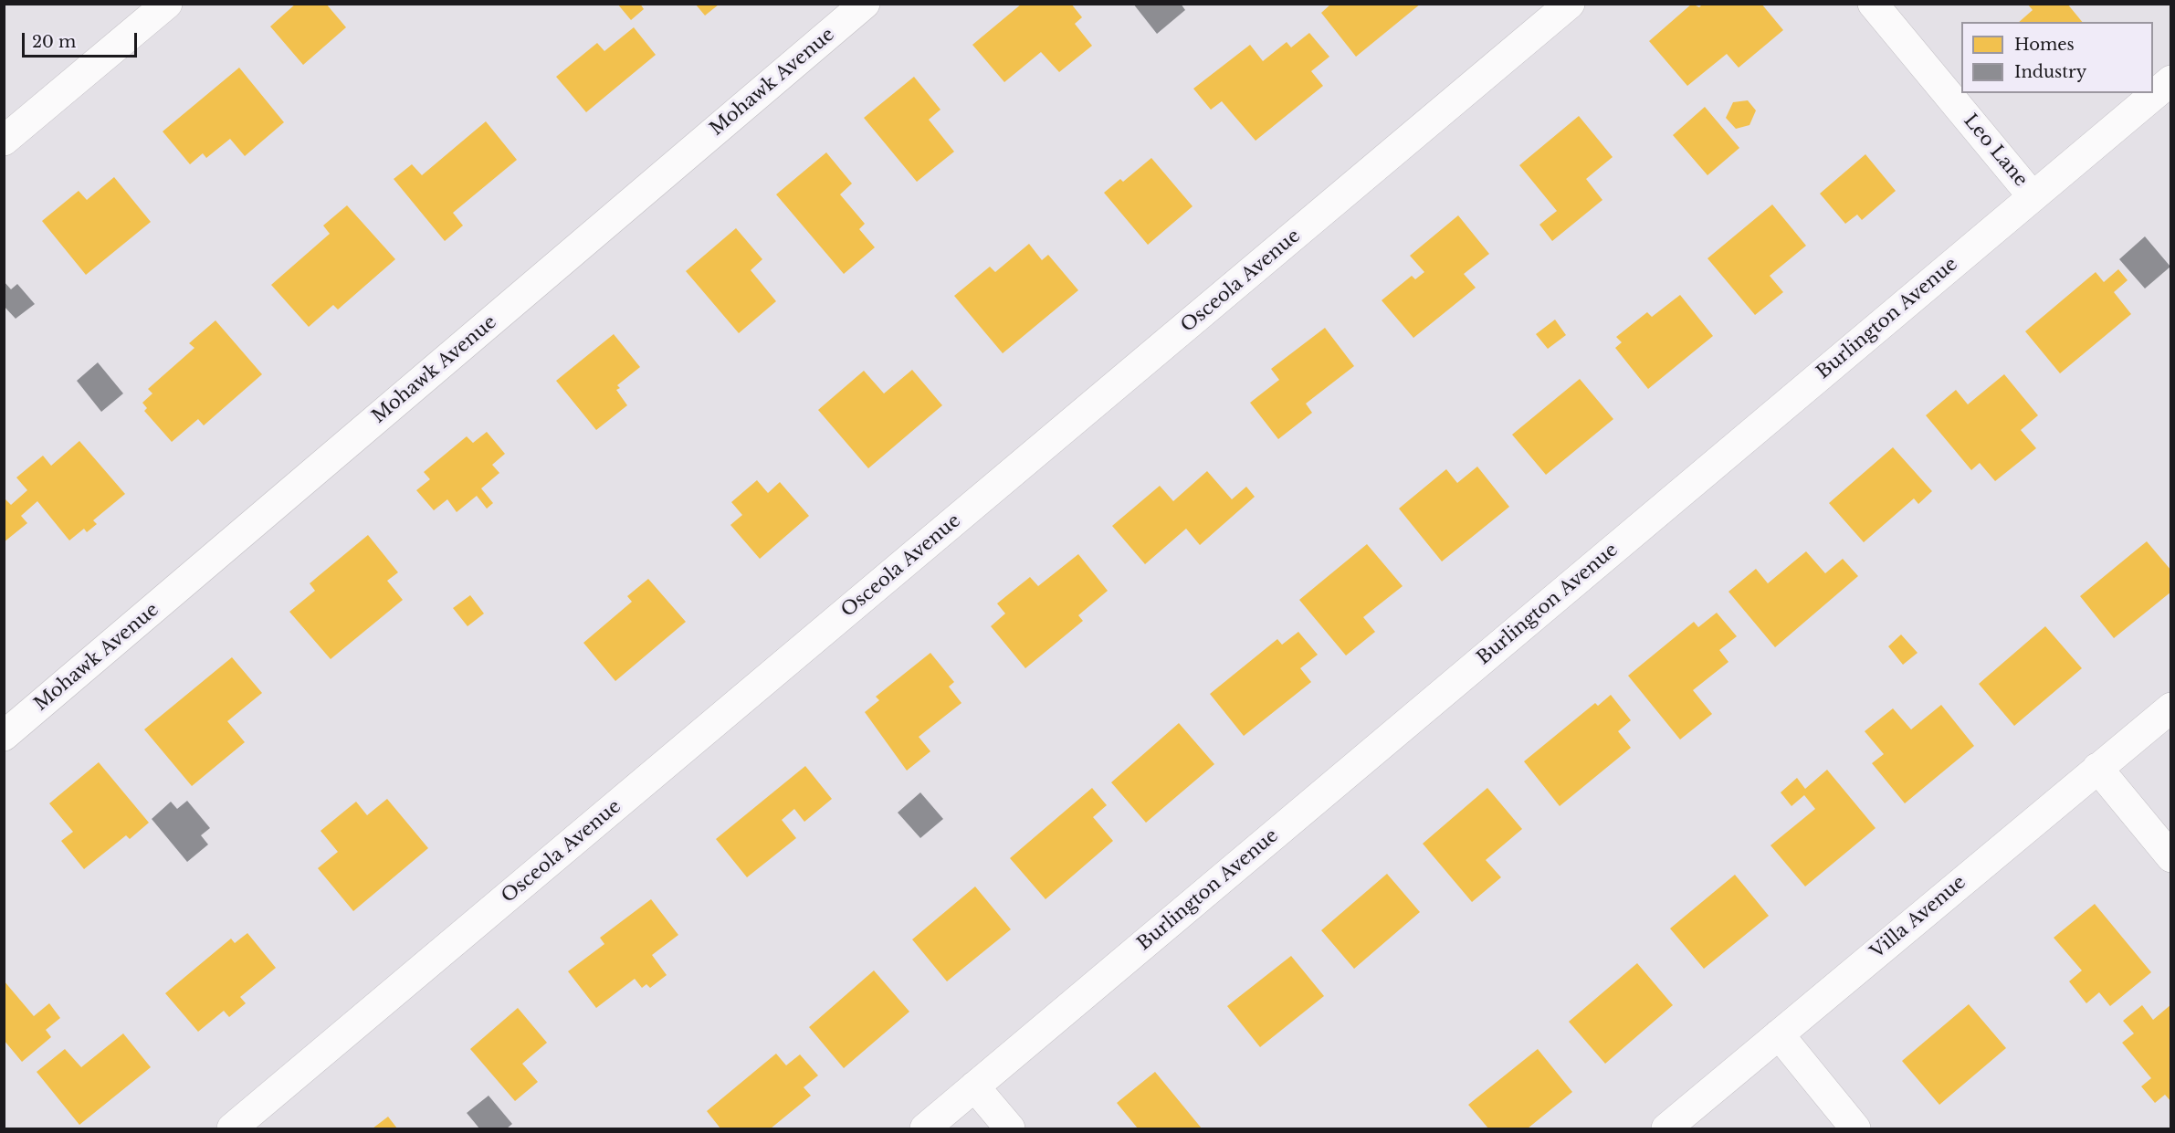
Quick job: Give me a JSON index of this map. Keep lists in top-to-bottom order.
{
  "streets": {
    "street": [
      "Mohawk Avenue",
      "Leo Lane",
      "Osceola Avenue",
      "Burlington Avenue",
      "Villa Avenue"
    ]
  },
  "crossings": [
    ["Leo Lane", "Burlington Avenue"]
  ],
  "legend": ["Homes", "Industry"],
  "scale_bar": "20 m"
}
